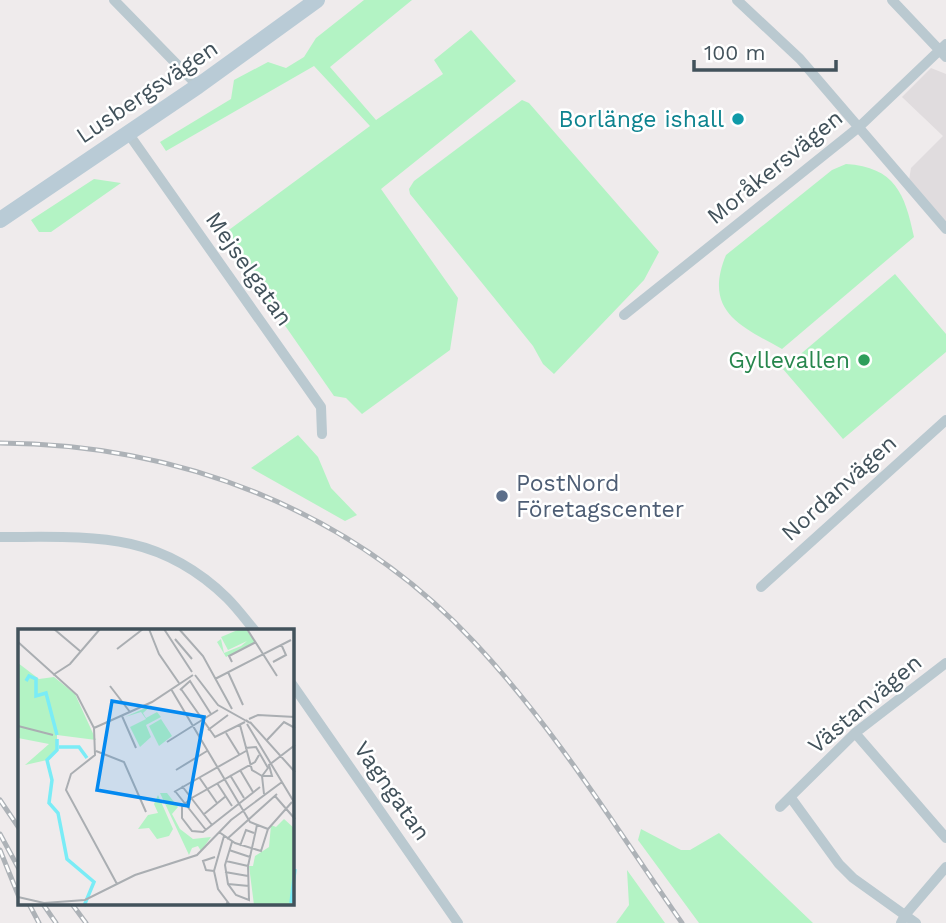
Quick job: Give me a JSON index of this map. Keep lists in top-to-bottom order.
{
  "streets": {
    "street": [
      "Lusbergsvägen",
      "Moråkersvägen",
      "Mejselgatan",
      "Nordanvägen",
      "Västanvägen",
      "Vagngatan"
    ]
  },
  "crossings": [
    ["Lusbergsvägen", "Mejselgatan"]
  ],
  "places": ["Borlänge ishall", "Gyllevallen", "PostNord Företagscenter"],
  "scale_bar": "100 m"
}
